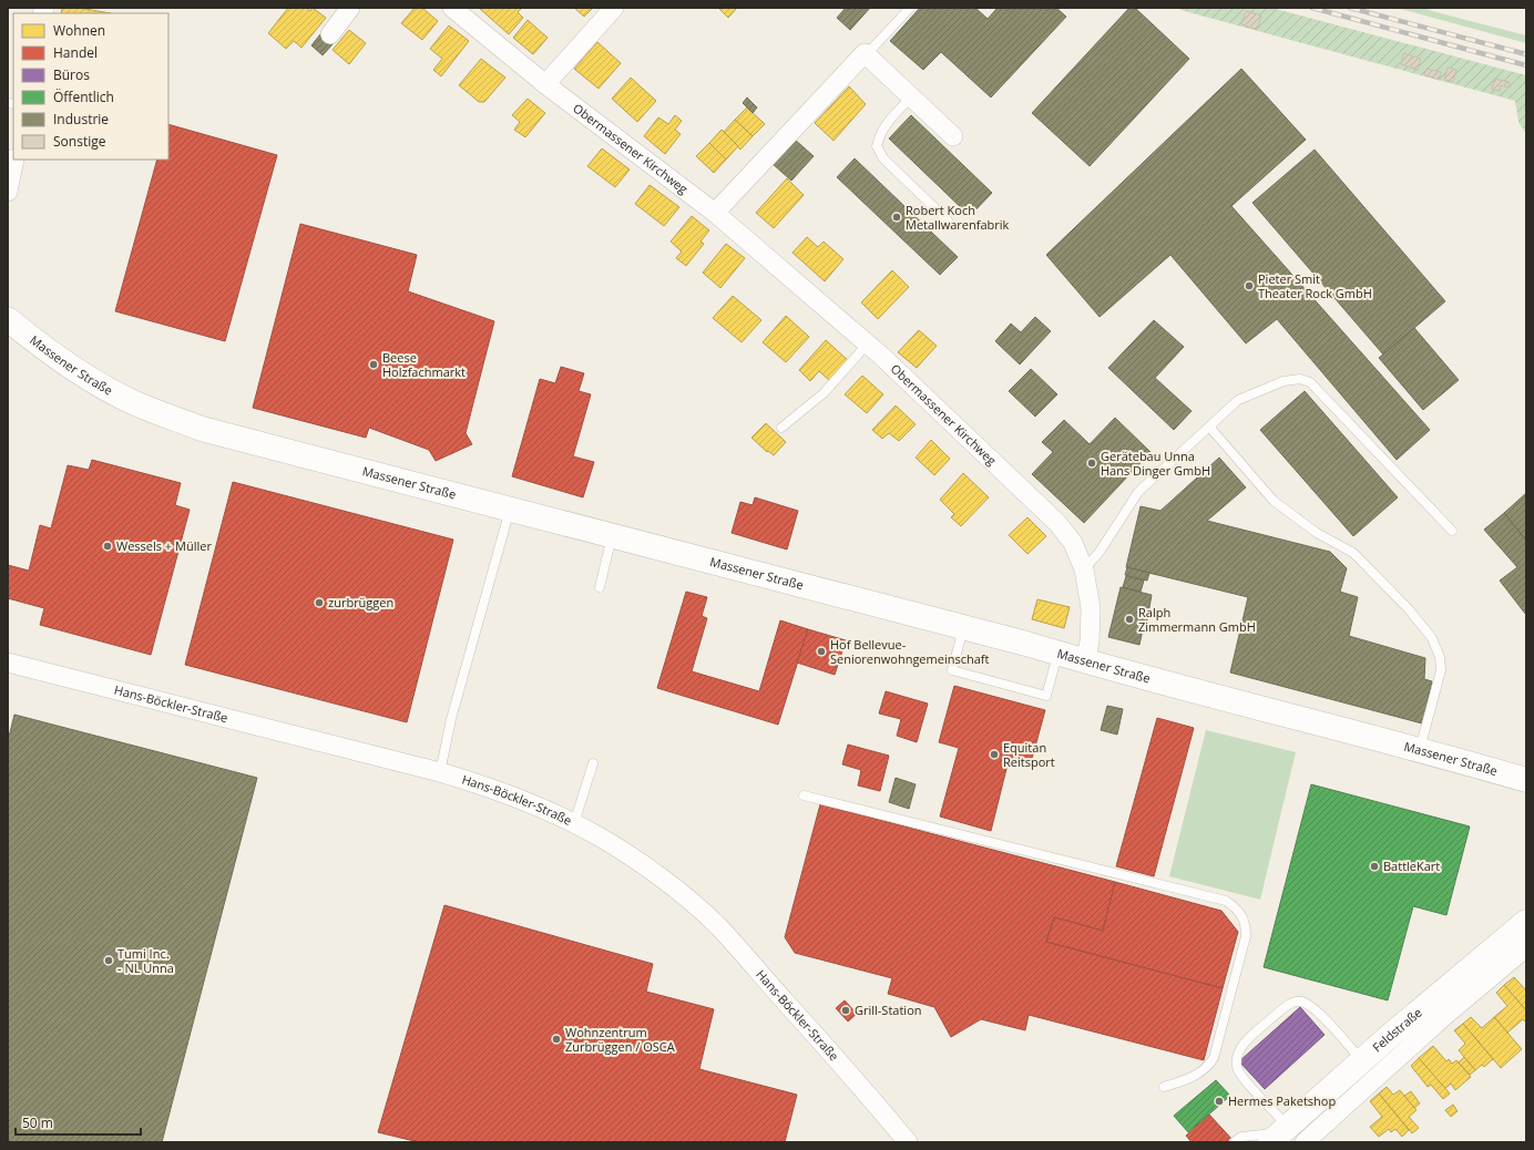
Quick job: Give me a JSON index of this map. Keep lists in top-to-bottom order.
{
  "streets": {
    "main road": ["Massener Straße", "Feldstraße"],
    "street": ["Obermassener Kirchweg", "Hans-Böckler-Straße"]
  },
  "crossings": [
    ["Obermassener Kirchweg", "Massener Straße"]
  ],
  "places": [
    "Robert Koch Metallwarenfabrik",
    "Pieter Smit Theater Rock GmbH",
    "Beese Holzfachmarkt",
    "Gerätebau Unna Hans Dinger GmbH",
    "Wessels + Müller",
    "zurbrüggen",
    "Ralph Zimmermann GmbH",
    "Hof Bellevue- Seniorenwohngemeinschaft",
    "Equitan Reitsport",
    "BattleKart",
    "Tumi Inc. - NL Unna",
    "Grill-Station",
    "Wohnzentrum Zurbrüggen / OSCA",
    "Hermes Paketshop"
  ],
  "legend": [
    "Wohnen",
    "Handel",
    "Büros",
    "Öffentlich",
    "Industrie",
    "Sonstige"
  ],
  "scale_bar": "50 m"
}
